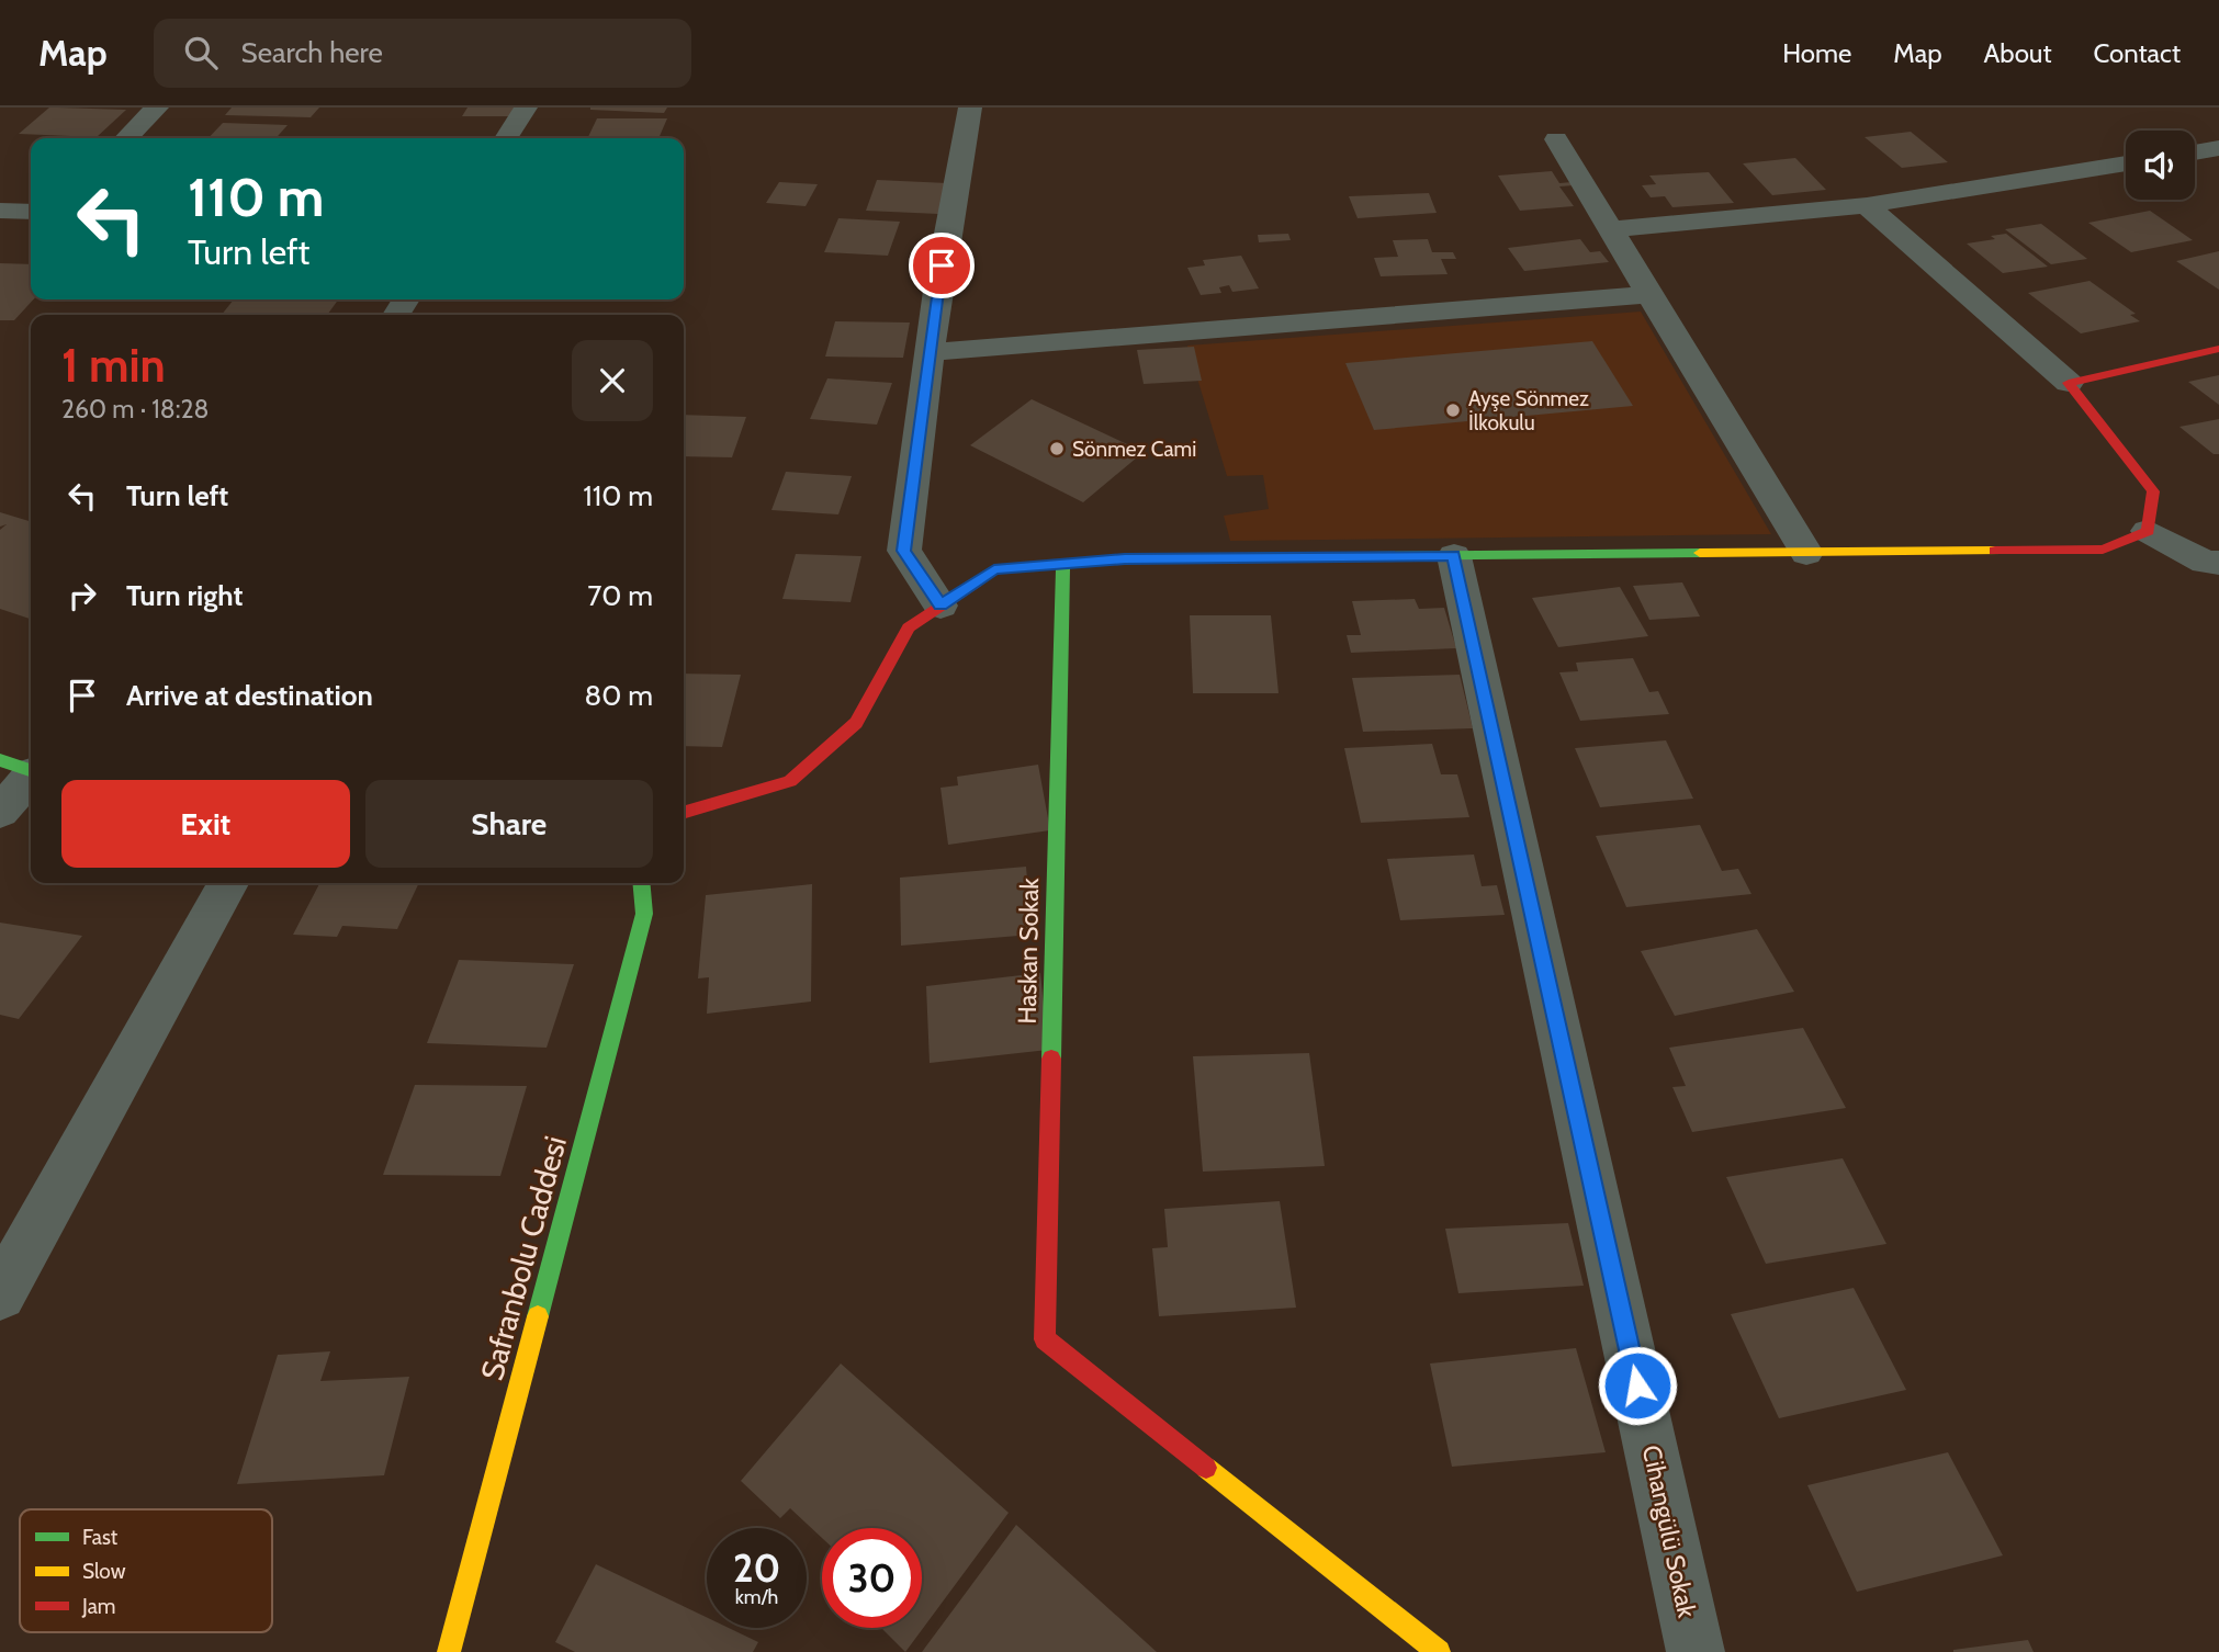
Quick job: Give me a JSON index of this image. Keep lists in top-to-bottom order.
{
  "streets": {
    "street": ["Haskan Sokak", "Safranbolu Caddesi", "Cihangülü Sokak"]
  },
  "places": ["Ayşe Sönmez İlkokulu", "Sönmez Cami"],
  "legend": ["Fast", "Slow", "Jam"],
  "page": {
    "header": "Map",
    "search": "Search here",
    "nav": [
      "Home",
      "Map",
      "About",
      "Contact"
    ],
    "turn": ["110 m", "Turn left"],
    "heading": ["1 min", "260 m · 18:28"],
    "list": [
      {
        "name": "Turn left",
        "value": "110 m"
      },
      {
        "name": "Turn right",
        "value": "70 m"
      },
      {
        "name": "Arrive at destination",
        "value": "80 m"
      }
    ],
    "buttons": ["Exit", "Share"],
    "speed": "20 km/h",
    "limit": "30"
  }
}
